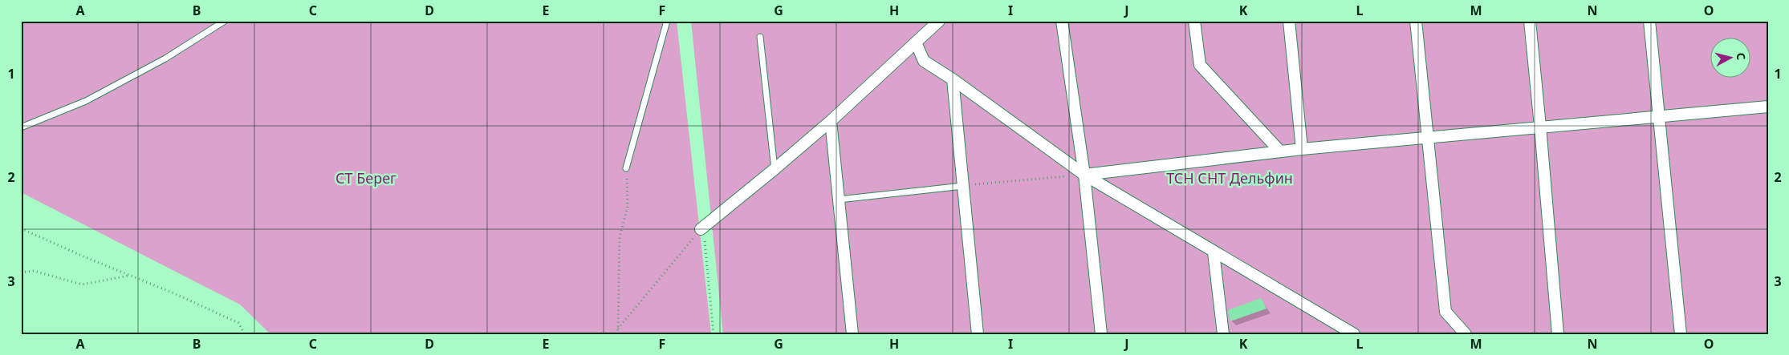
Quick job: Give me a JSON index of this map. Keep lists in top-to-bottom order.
{
  "parks": ["СТ Берег", "ТСН СНТ Дельфин"],
  "north": "right",
  "grid": {
    "columns": [
      "A",
      "B",
      "C",
      "D",
      "E",
      "F",
      "G",
      "H",
      "I",
      "J",
      "K",
      "L",
      "M",
      "N",
      "O"
    ],
    "rows": ["1", "2", "3"]
  }
}
